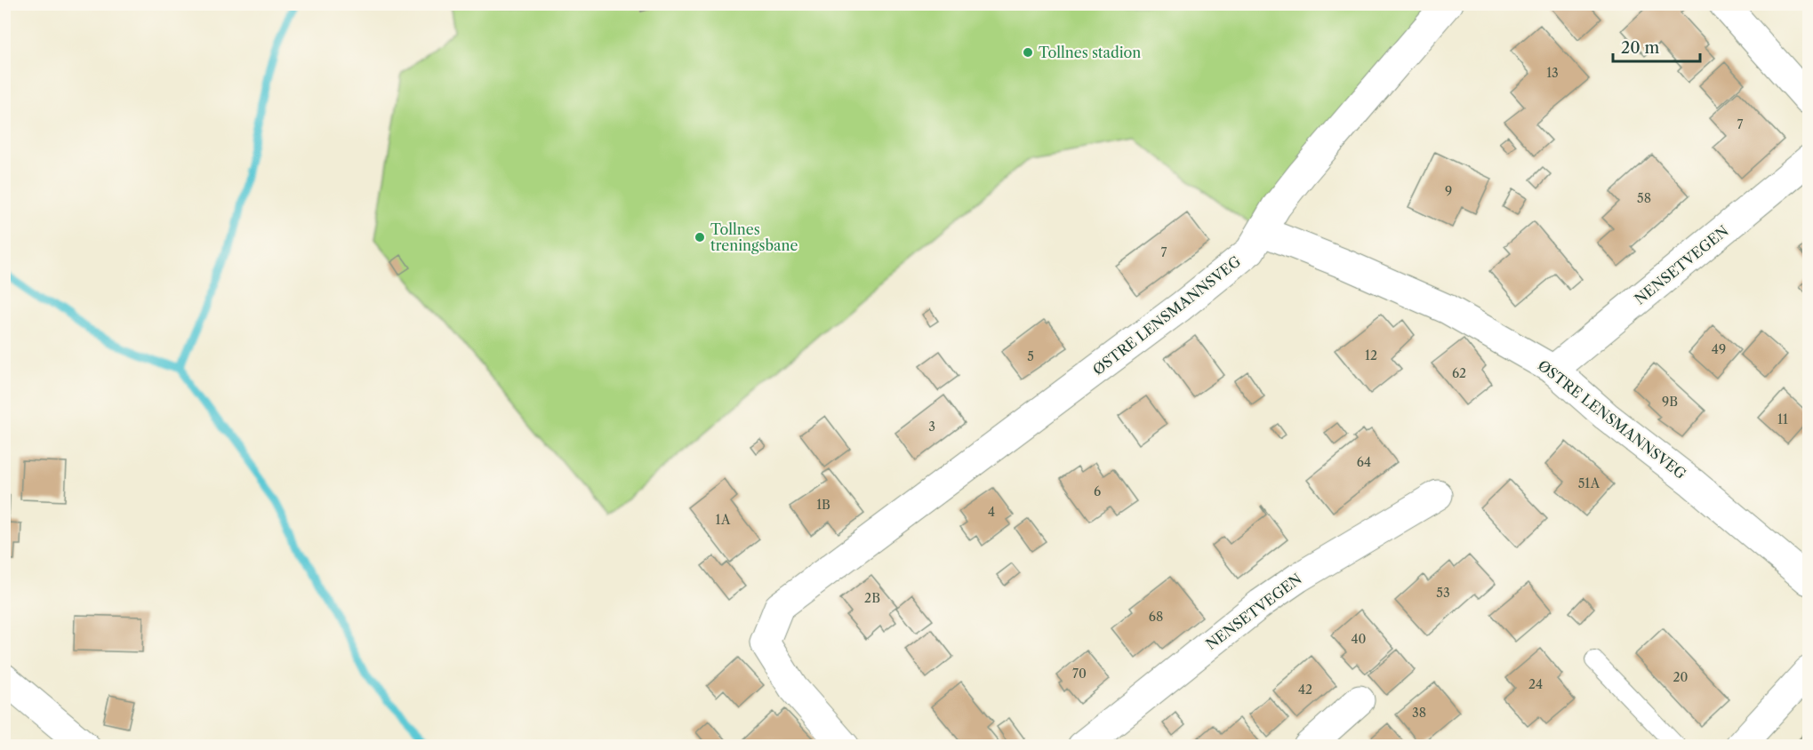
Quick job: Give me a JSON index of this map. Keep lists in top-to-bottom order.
{
  "streets": {
    "street": ["NENSETVEGEN", "ØSTRE LENSMANNSVEG"]
  },
  "crossings": [
    ["NENSETVEGEN", "ØSTRE LENSMANNSVEG"]
  ],
  "places": ["Tollnes stadion", "Tollnes treningsbane"],
  "house_numbers": [
    "13",
    "7",
    "9",
    "58",
    "7",
    "49",
    "12",
    "5",
    "62",
    "9B",
    "11",
    "3",
    "64",
    "51A",
    "6",
    "1B",
    "4",
    "1A",
    "53",
    "2B",
    "68",
    "40",
    "70",
    "20",
    "24",
    "42",
    "38"
  ],
  "scale_bar": "20 m"
}
